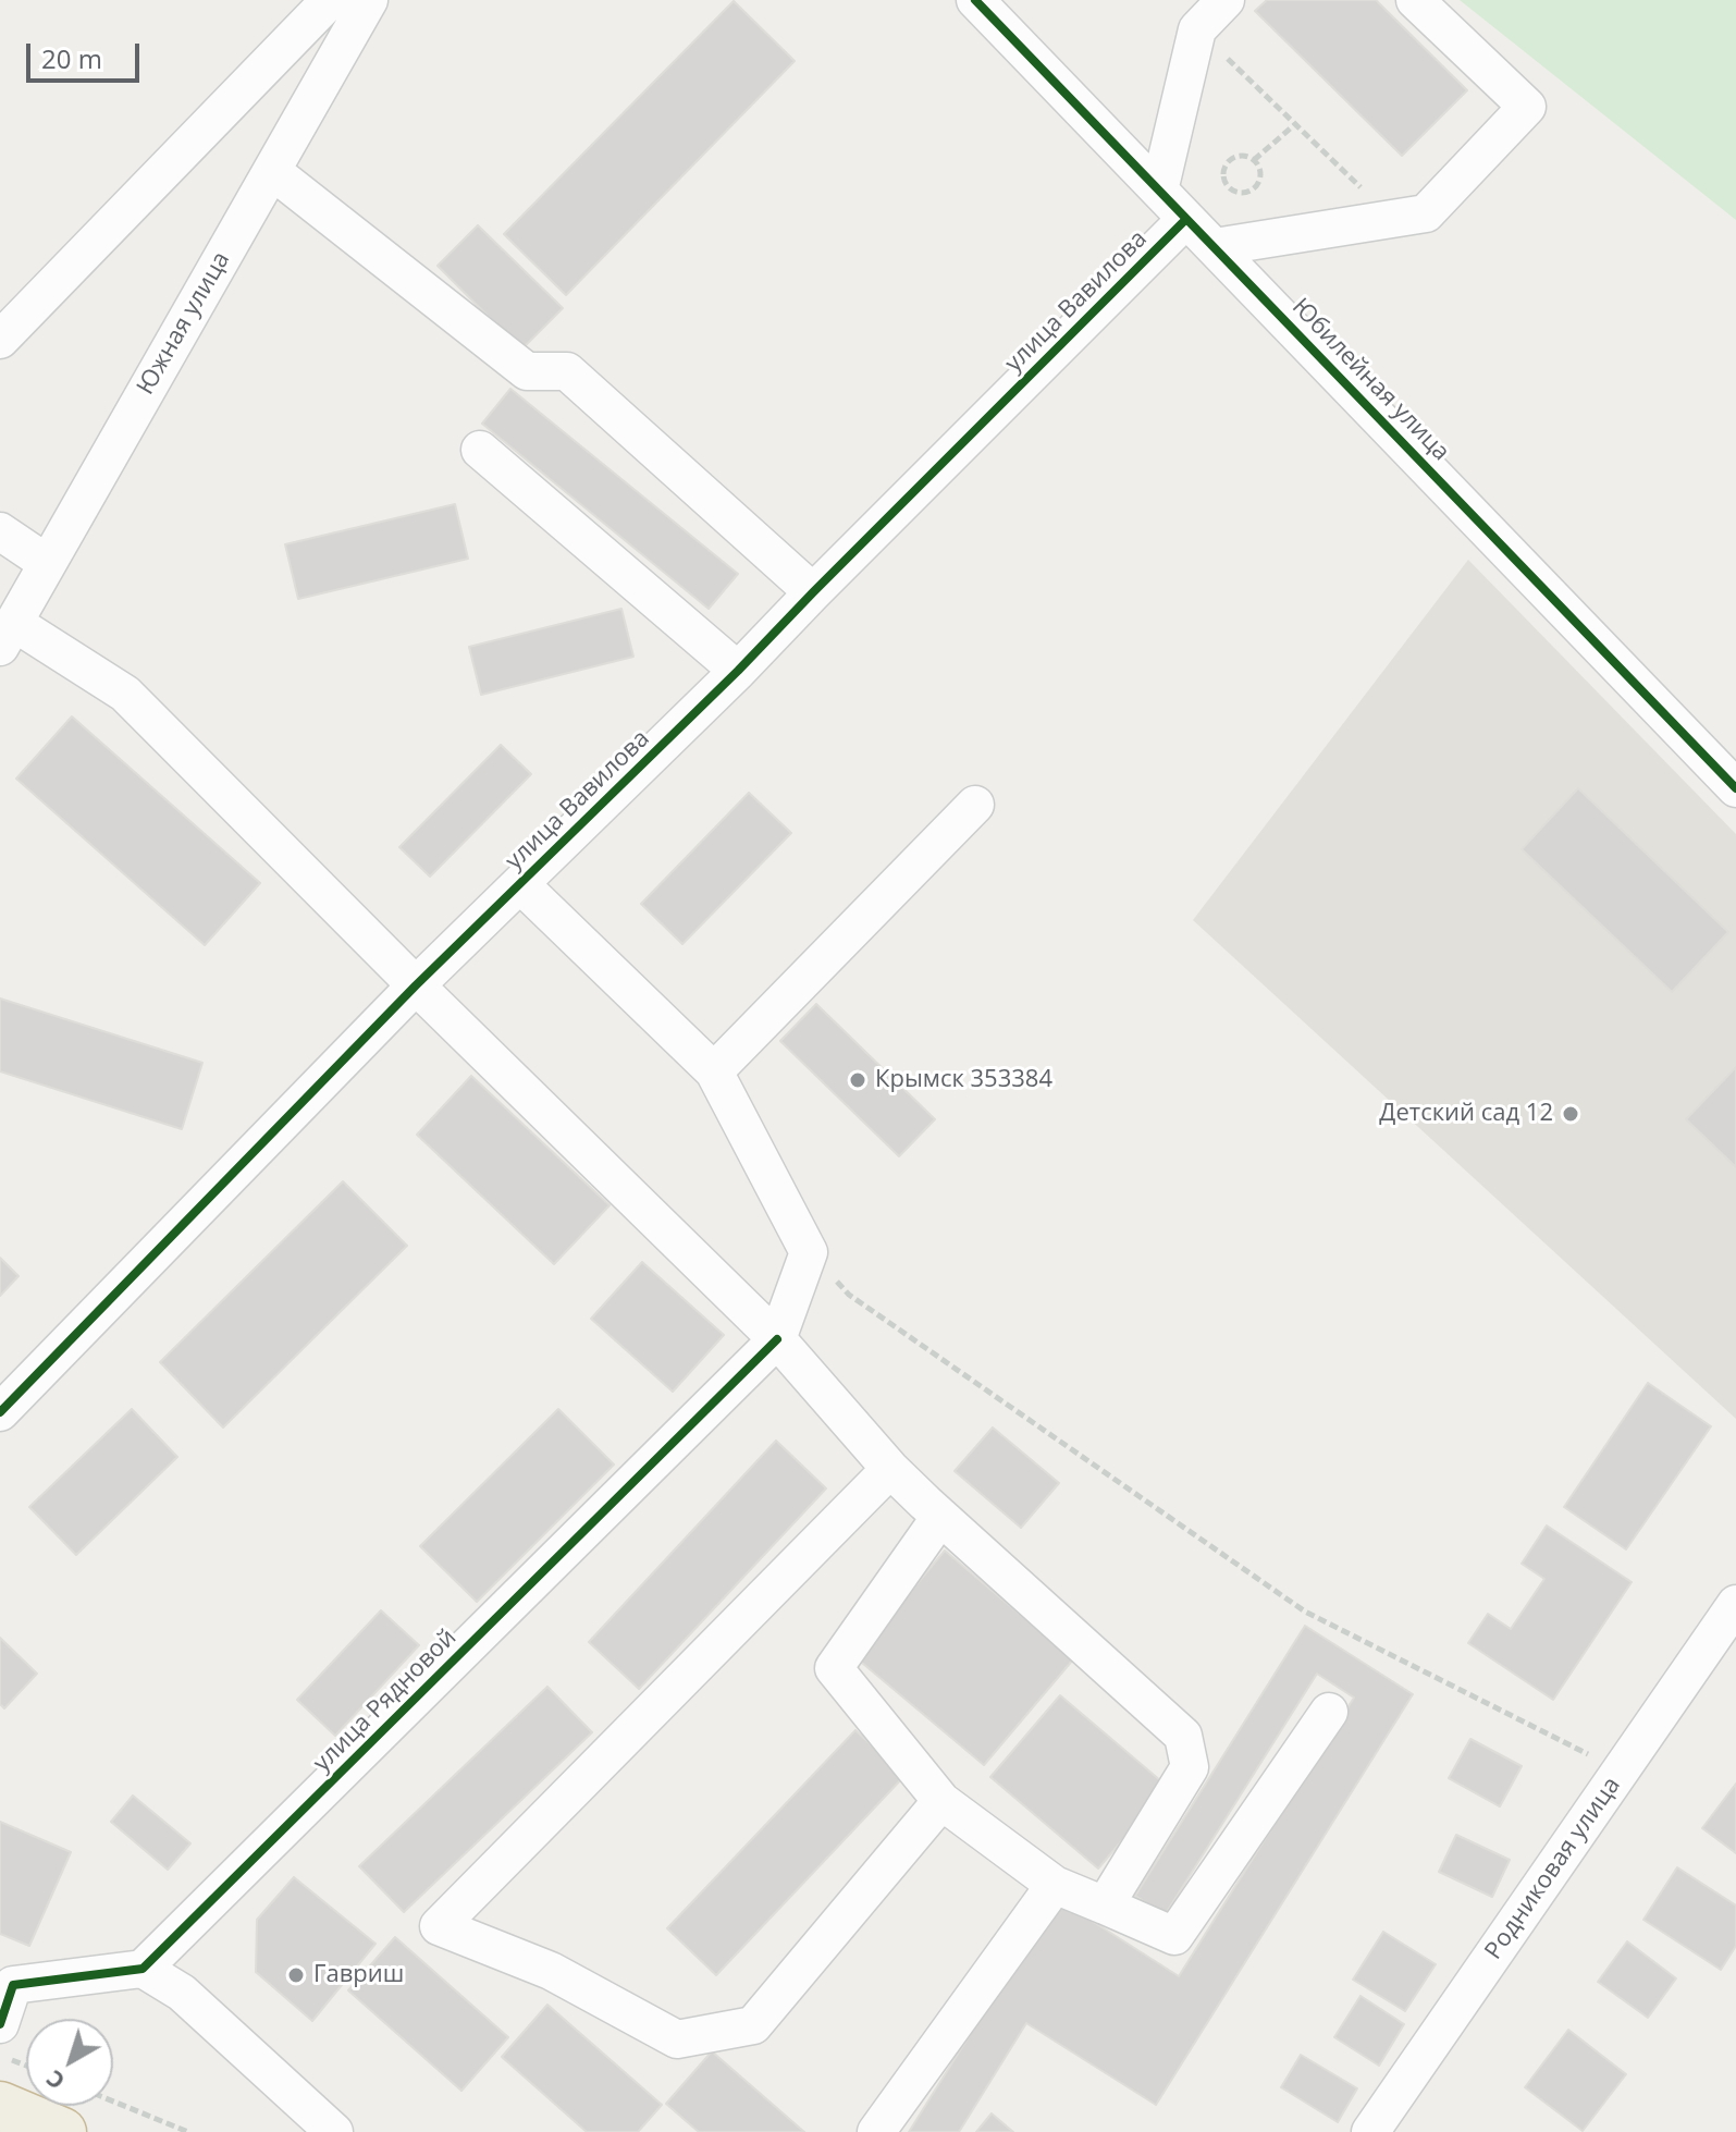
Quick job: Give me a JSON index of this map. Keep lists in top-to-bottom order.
{
  "streets": {
    "street": [
      "улица Вавилова",
      "Южная улица",
      "Юбилейная улица",
      "улица Рядновой",
      "Родниковая улица"
    ]
  },
  "crossings": [
    ["улица Вавилова", "Юбилейная улица"]
  ],
  "places": ["Крымск 353384", "Детский сад 12", "Гавриш"],
  "scale_bar": "20 m",
  "north": "bottom left"
}
